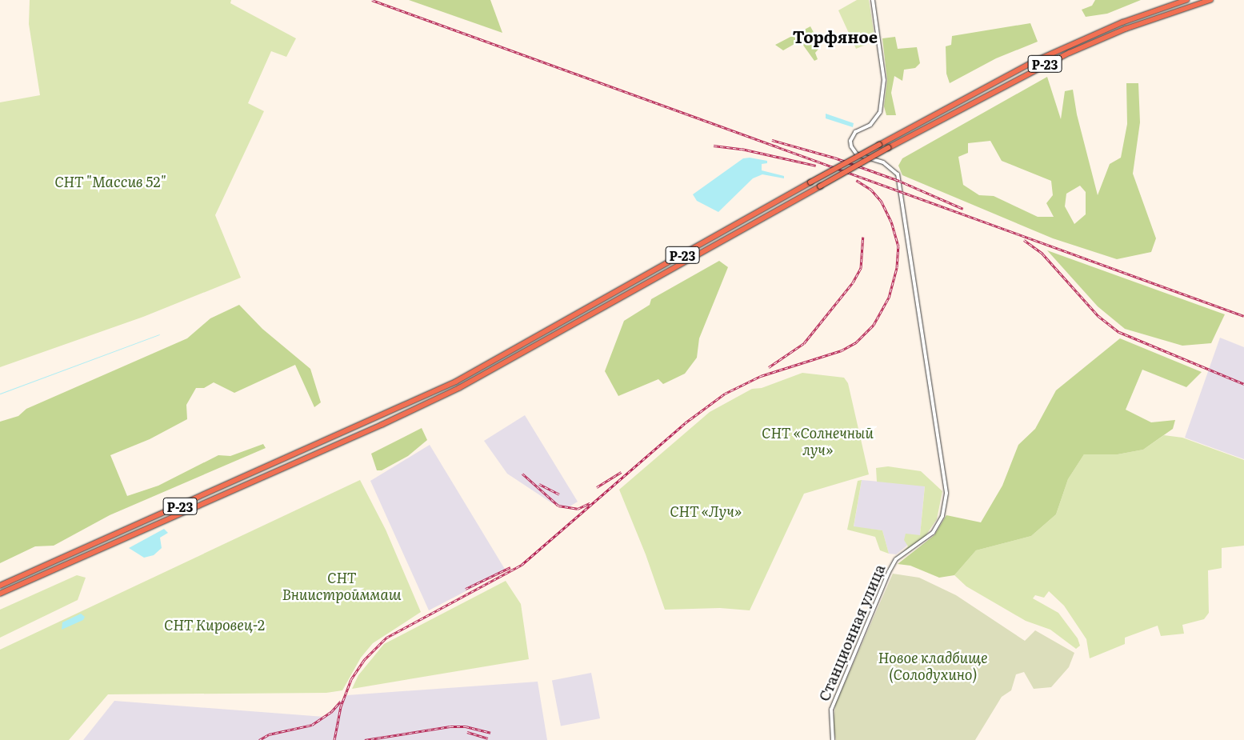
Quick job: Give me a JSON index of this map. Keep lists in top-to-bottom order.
{
  "streets": {
    "highway": ["Р-23"],
    "street": ["Станционная улица"]
  },
  "districts": ["Торфяное"],
  "parks": [
    "СНТ \"Массив 52\"",
    "СНТ «Солнечный луч»",
    "СНТ «Луч»",
    "СНТ Вниистройммаш",
    "СНТ Кировец-2",
    "Новое кладбище (Солодухино)"
  ]
}
